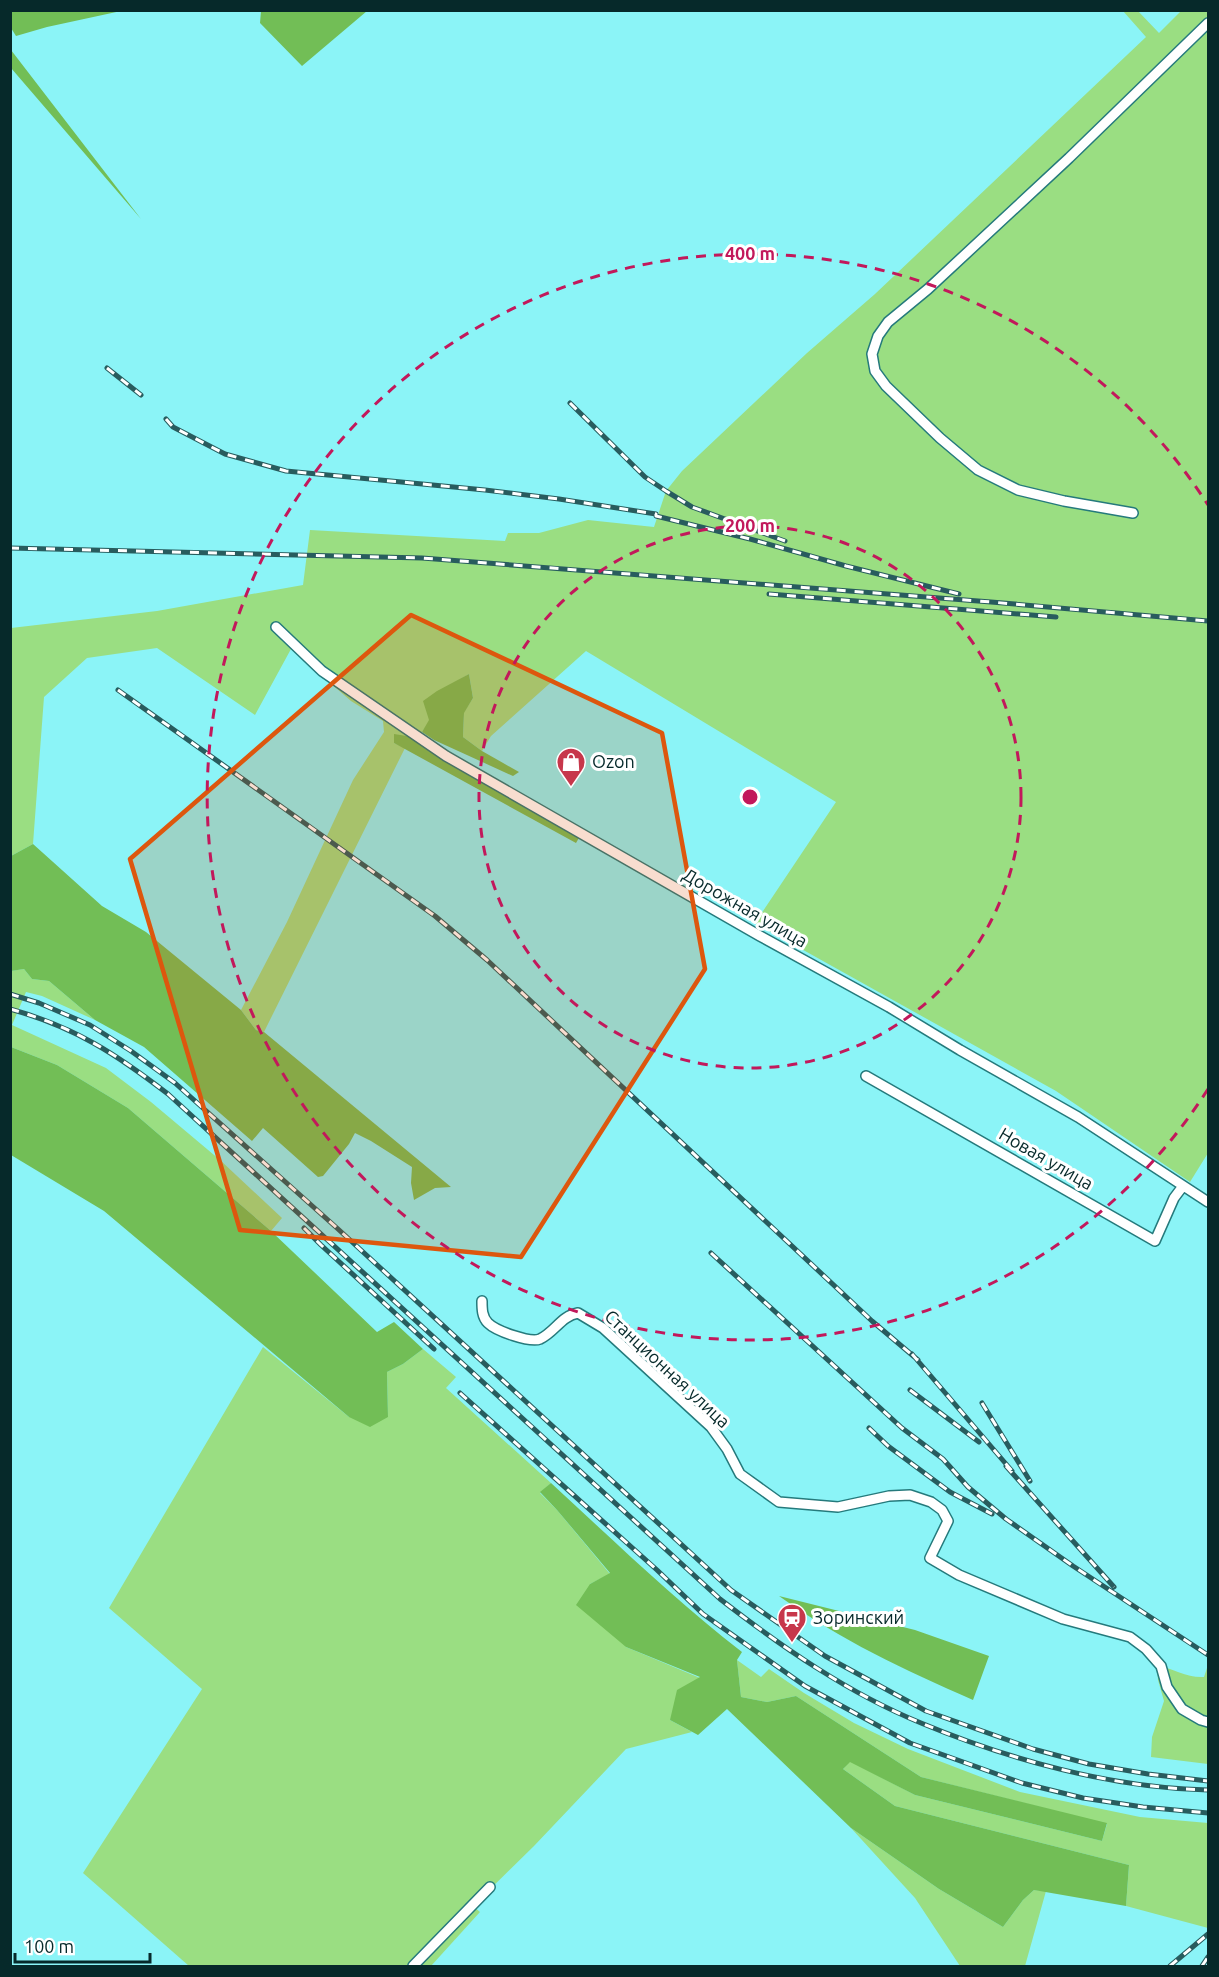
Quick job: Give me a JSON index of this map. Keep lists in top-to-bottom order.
{
  "streets": {
    "street": ["Дорожная улица", "Новая улица", "Станционная улица"]
  },
  "crossings": [
    ["Дорожная улица", "Новая улица"]
  ],
  "places": {
    "shop": ["Ozon"],
    "station": ["Зоринский"]
  },
  "scale_bar": "100 m",
  "rings": ["400 m", "200 m"]
}
